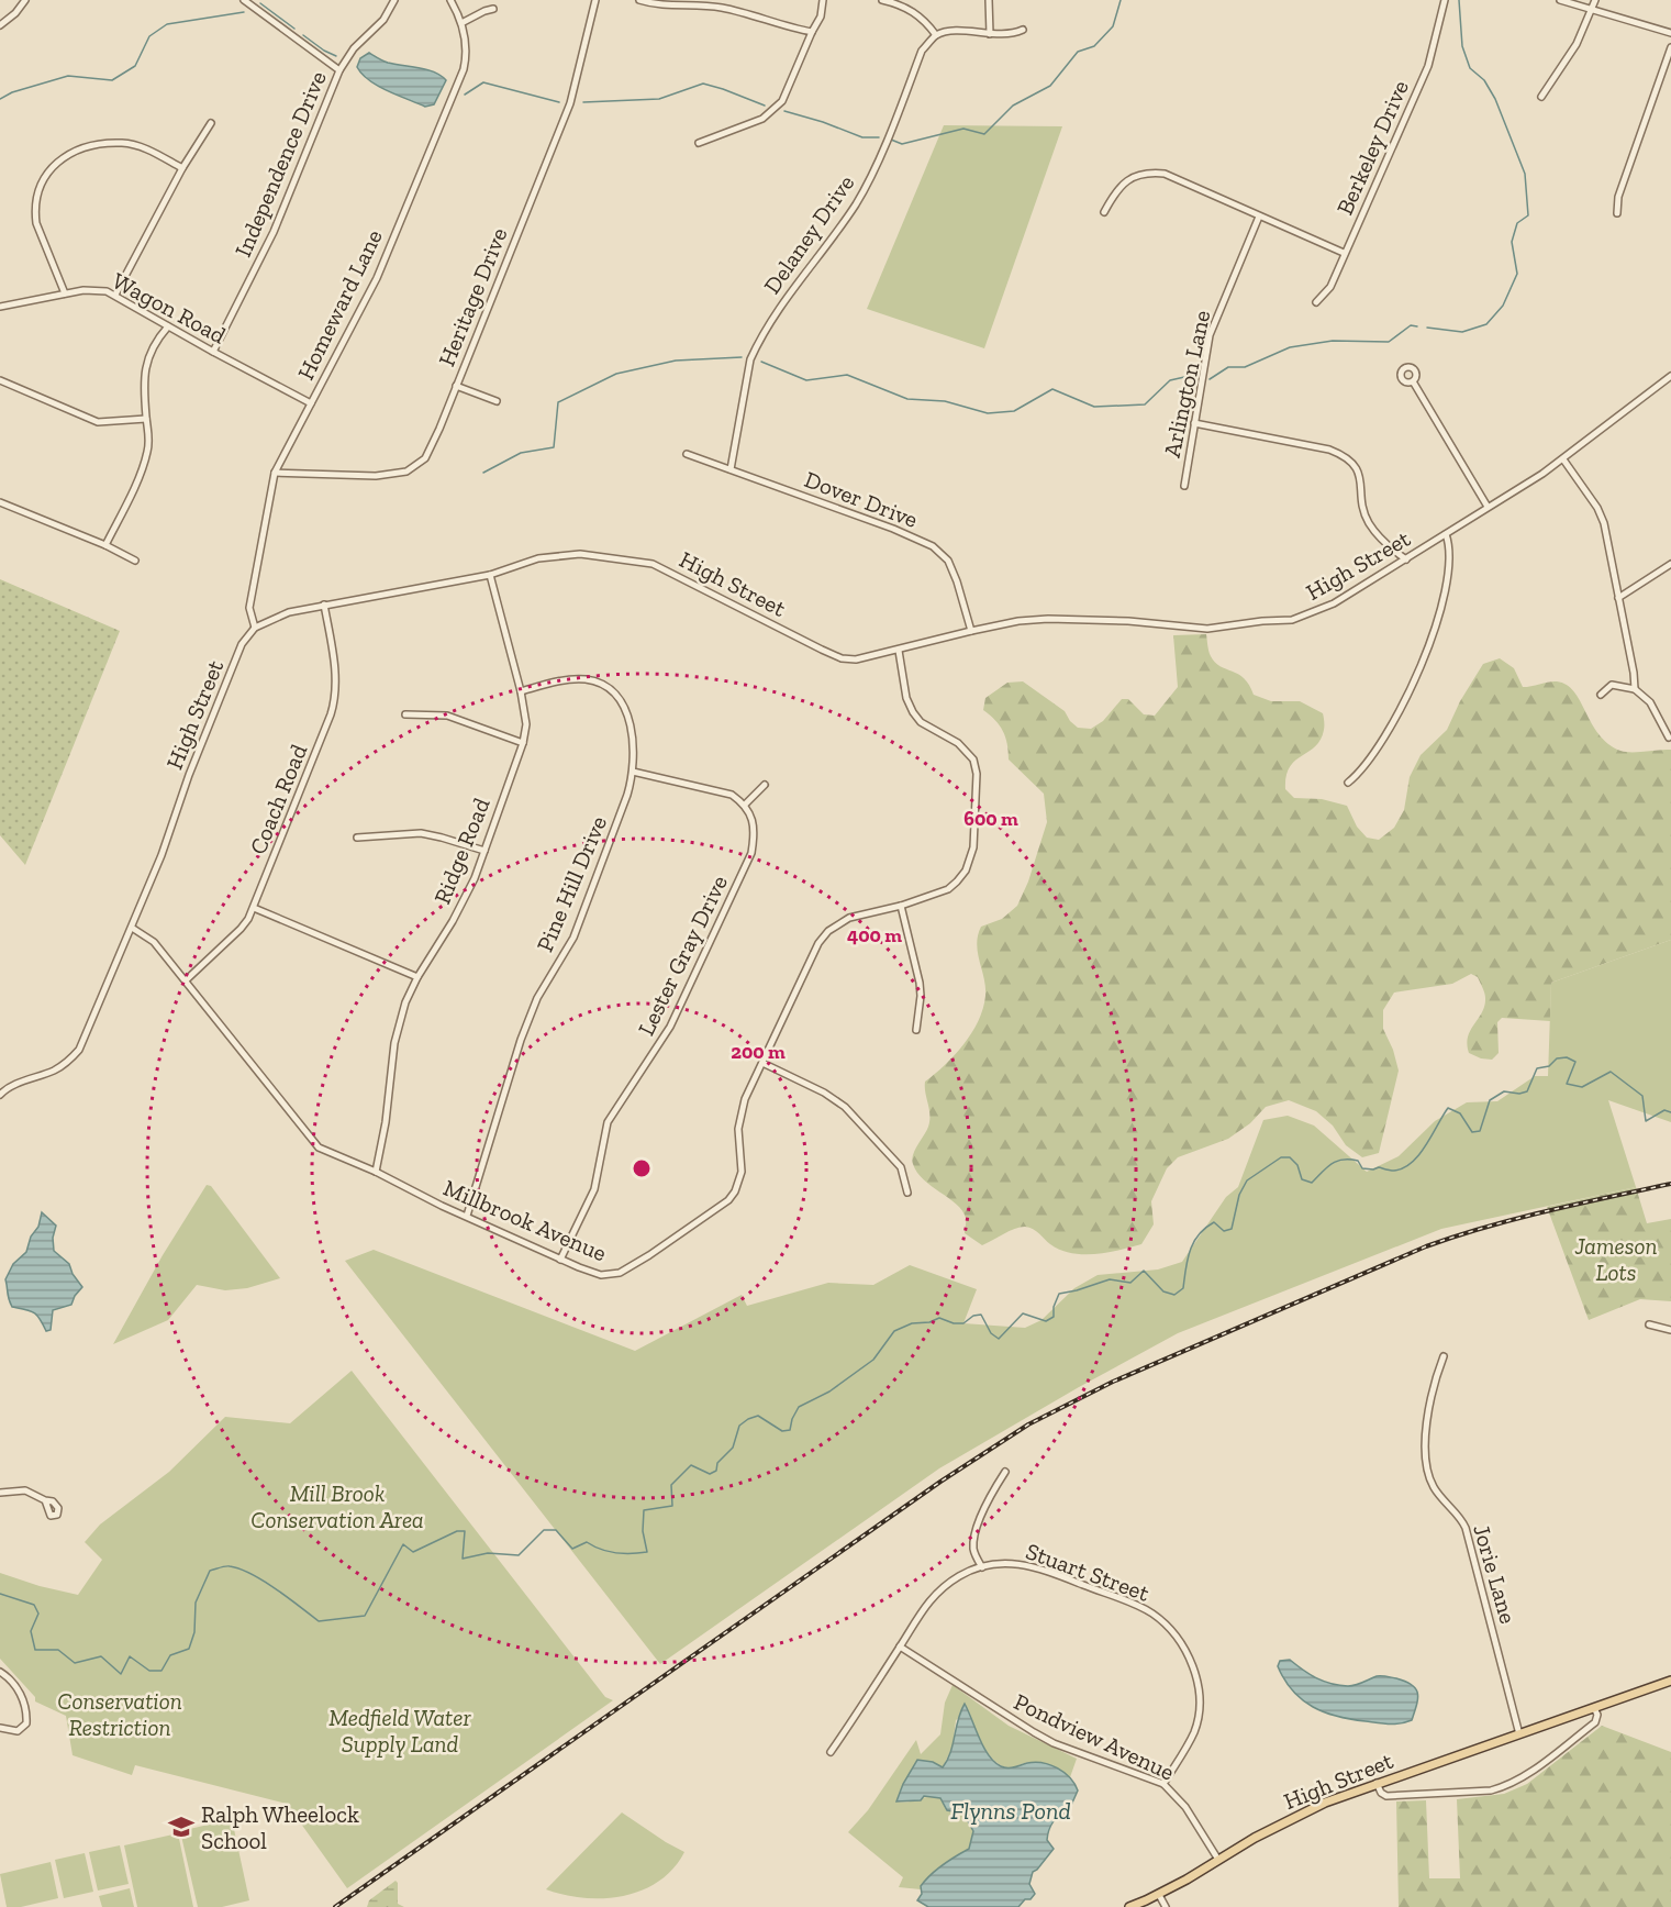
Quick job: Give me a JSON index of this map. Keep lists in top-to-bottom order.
{
  "streets": {
    "main road": ["High Street"],
    "street": [
      "Berkeley Drive",
      "Independence Drive",
      "Delaney Drive",
      "Heritage Drive",
      "Homeward Lane",
      "Wagon Road",
      "Arlington Lane",
      "Dover Drive",
      "Coach Road",
      "Ridge Road",
      "Pine Hill Drive",
      "Lester Gray Drive",
      "Millbrook Avenue",
      "Stuart Street",
      "Jorie Lane",
      "Pondview Avenue"
    ]
  },
  "crossings": [
    ["Independence Drive", "Wagon Road"],
    ["Delaney Drive", "Dover Drive"],
    ["Heritage Drive", "Homeward Lane"],
    ["Homeward Lane", "Wagon Road"],
    ["Homeward Lane", "High Street"],
    ["Dover Drive", "High Street"],
    ["High Street", "Coach Road"],
    ["High Street", "Ridge Road"],
    ["High Street", "Millbrook Avenue"],
    ["High Street", "Jorie Lane"],
    ["High Street", "Pondview Avenue"],
    ["Coach Road", "Millbrook Avenue"],
    ["Ridge Road", "Pine Hill Drive"],
    ["Ridge Road", "Millbrook Avenue"],
    ["Pine Hill Drive", "Millbrook Avenue"],
    ["Lester Gray Drive", "Millbrook Avenue"],
    ["Stuart Street", "Pondview Avenue"]
  ],
  "water": ["Flynns Pond"],
  "parks": [
    "Jameson Lots",
    "Mill Brook Conservation Area",
    "Conservation Restriction",
    "Medfield Water Supply Land"
  ],
  "places": {
    "school or university": ["Ralph Wheelock School"]
  },
  "rings": ["600 m", "400 m", "200 m"]
}
